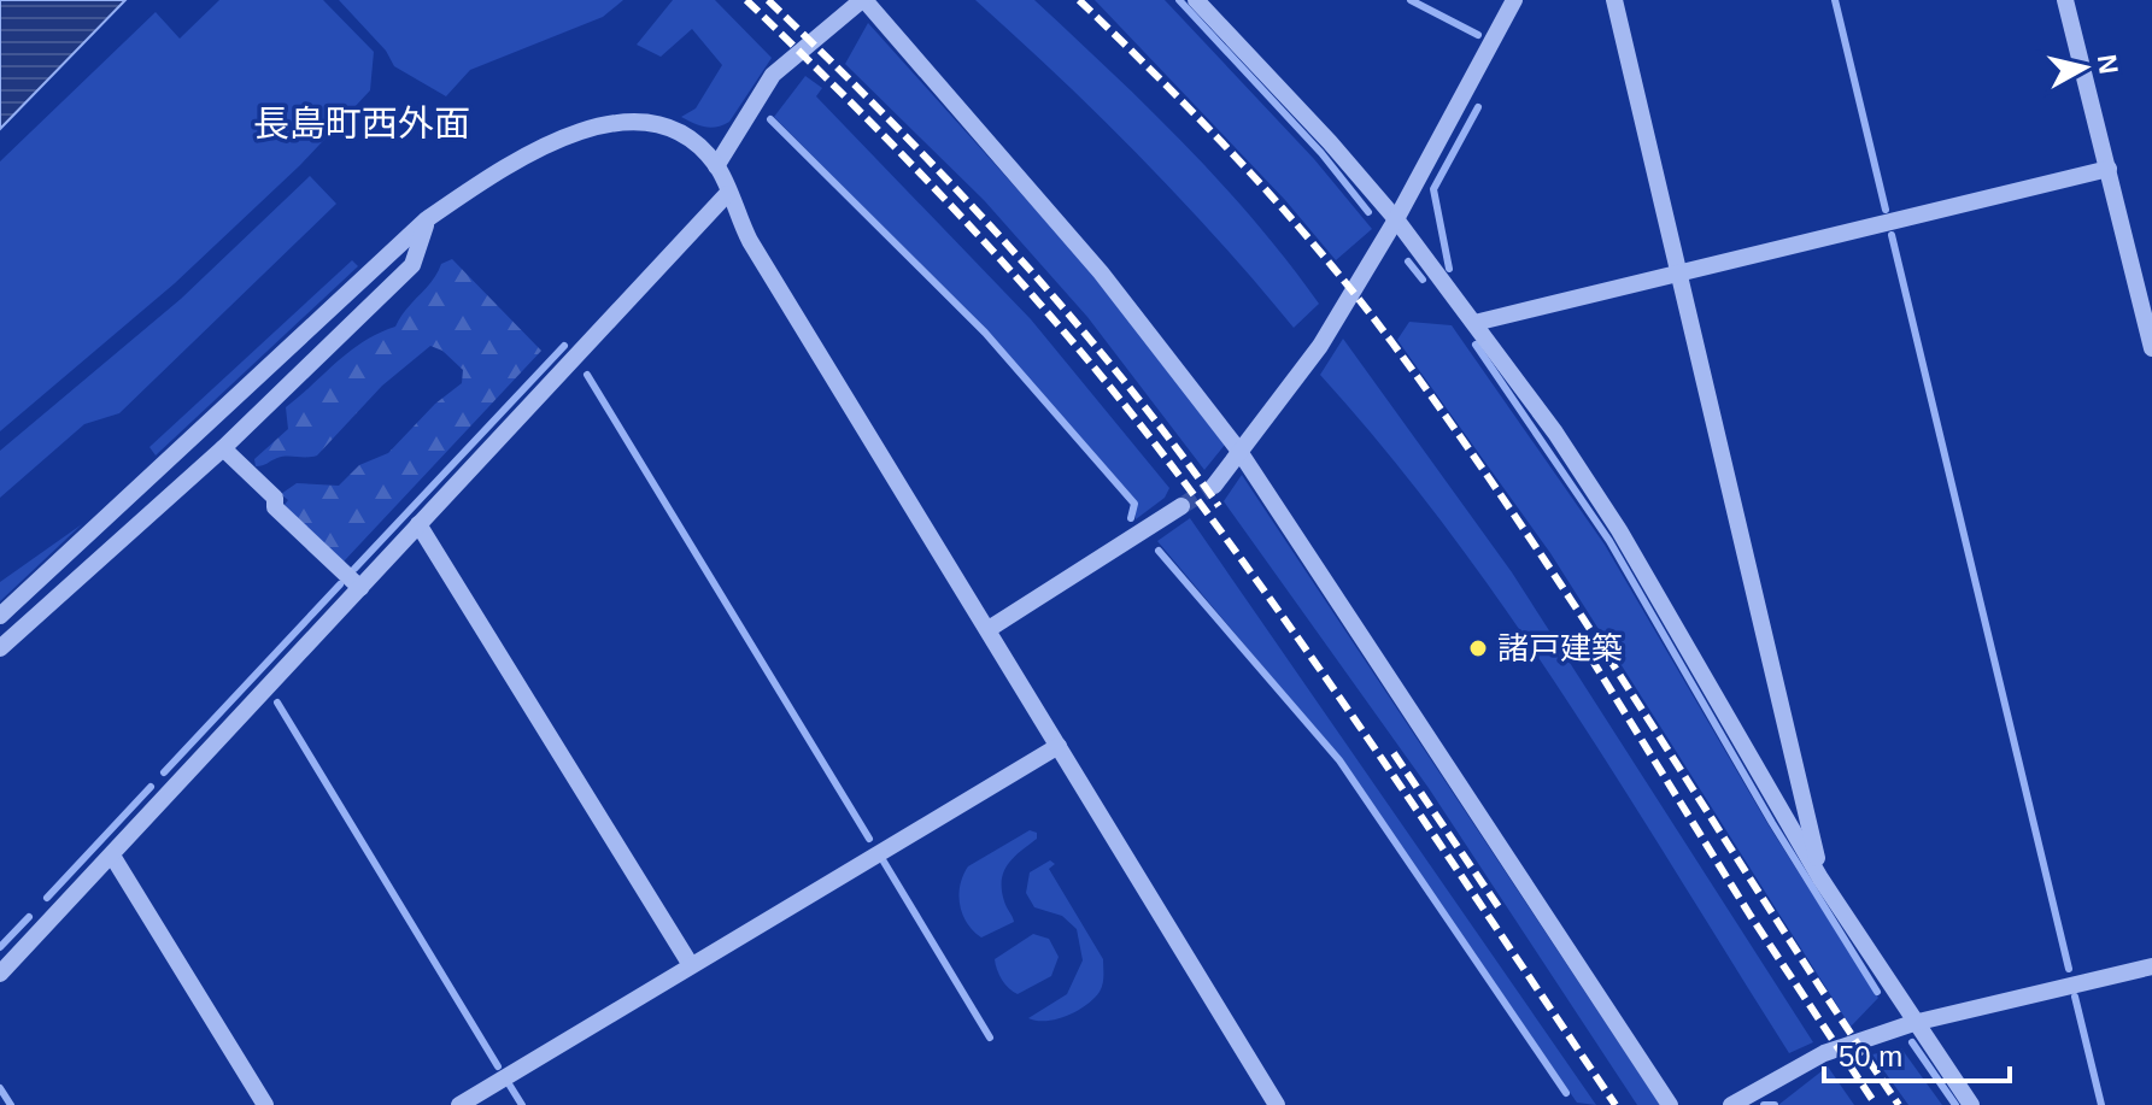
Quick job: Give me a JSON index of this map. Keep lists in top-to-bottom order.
{
  "districts": ["長島町西外面"],
  "places": ["諸戸建築"],
  "scale_bar": "50 m",
  "north": "right"
}
